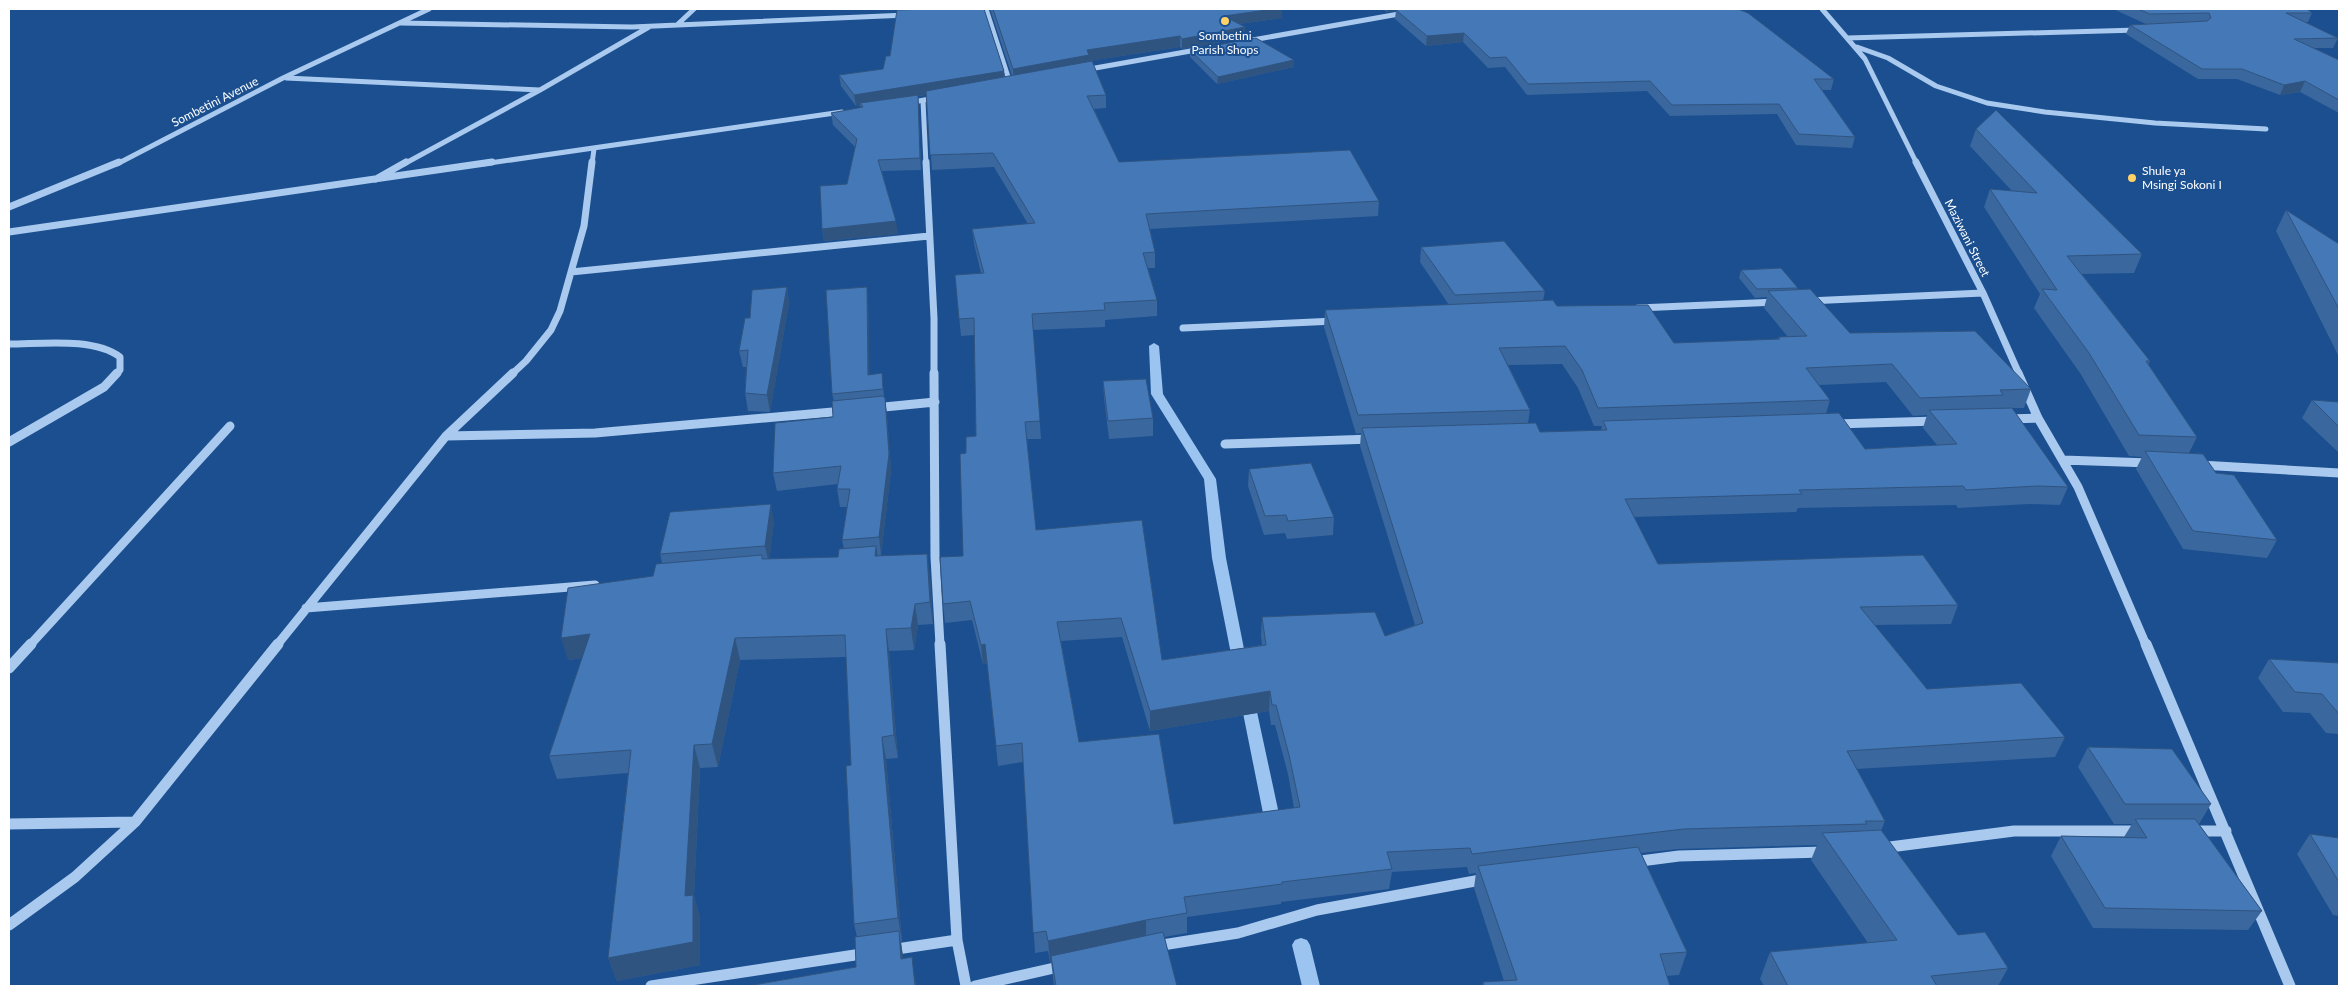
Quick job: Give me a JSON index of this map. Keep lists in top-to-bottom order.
{
  "streets": {
    "street": ["Sombetini Avenue", "Maziwani Street"]
  },
  "places": ["Sombetini Parish Shops", "Shule ya Msingi Sokoni I"]
}
